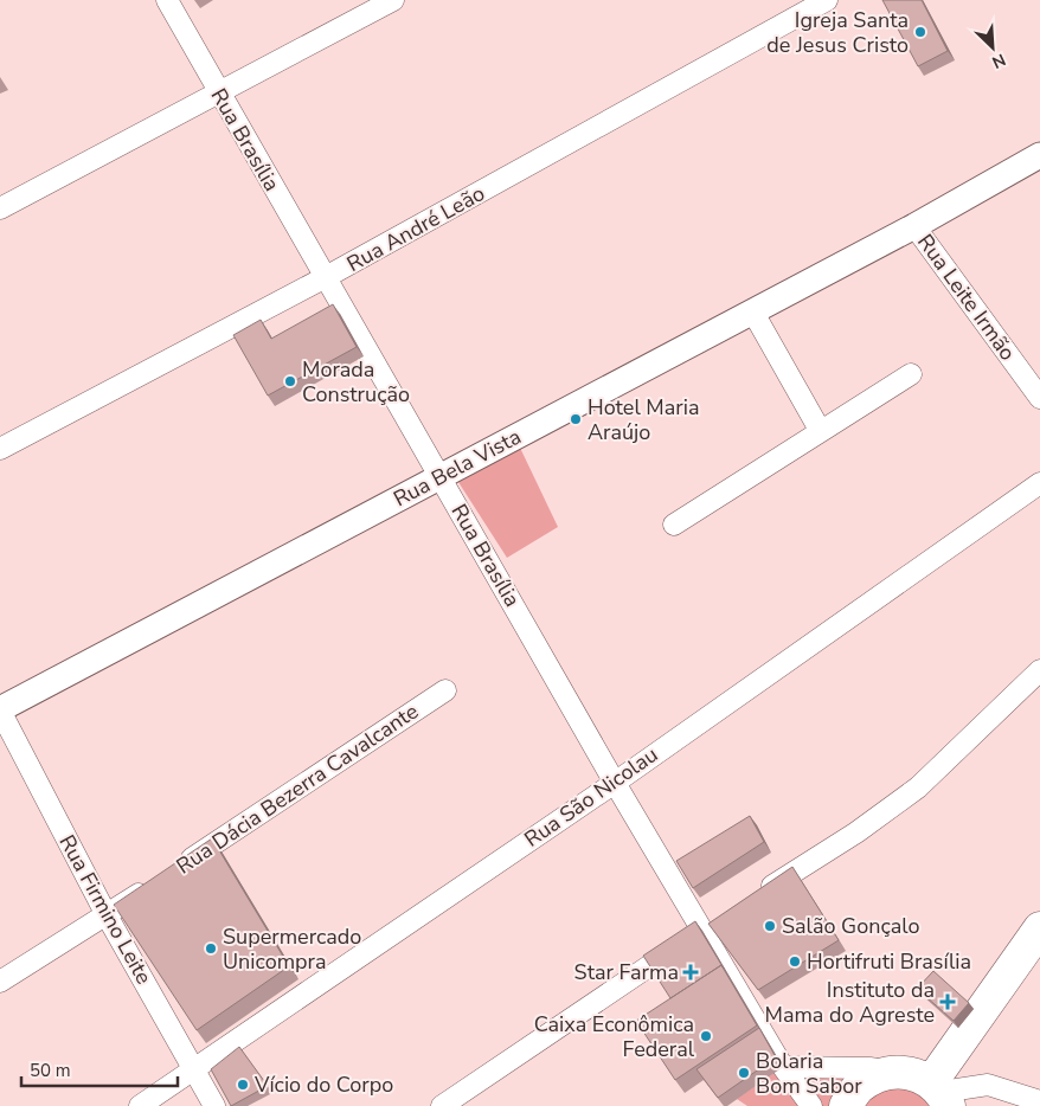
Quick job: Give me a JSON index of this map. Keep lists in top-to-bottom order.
{
  "streets": {
    "street": [
      "Rua Brasília",
      "Rua André Leão",
      "Rua Leite Irmão",
      "Rua Bela Vista",
      "Rua Dácia Bezerra Cavalcante",
      "Rua São Nicolau",
      "Rua Firmino Leite"
    ]
  },
  "crossings": [
    ["Rua Brasília", "Rua André Leão"],
    ["Rua Brasília", "Rua Bela Vista"],
    ["Rua Brasília", "Rua São Nicolau"],
    ["Rua Leite Irmão", "Rua Bela Vista"],
    ["Rua Bela Vista", "Rua Firmino Leite"],
    ["Rua Dácia Bezerra Cavalcante", "Rua Firmino Leite"],
    ["Rua São Nicolau", "Rua Firmino Leite"]
  ],
  "places": {
    "other": [
      "Igreja Santa de Jesus Cristo",
      "Morada Construção",
      "Hotel Maria Araújo",
      "Salão Gonçalo",
      "Supermercado Unicompra",
      "Hortifruti Brasília",
      "Caixa Econômica Federal",
      "Bolaria Bom Sabor",
      "Vício do Corpo"
    ],
    "health": ["Star Farma", "Instituto da Mama do Agreste"]
  },
  "scale_bar": "50 m",
  "north": "bottom right"
}
